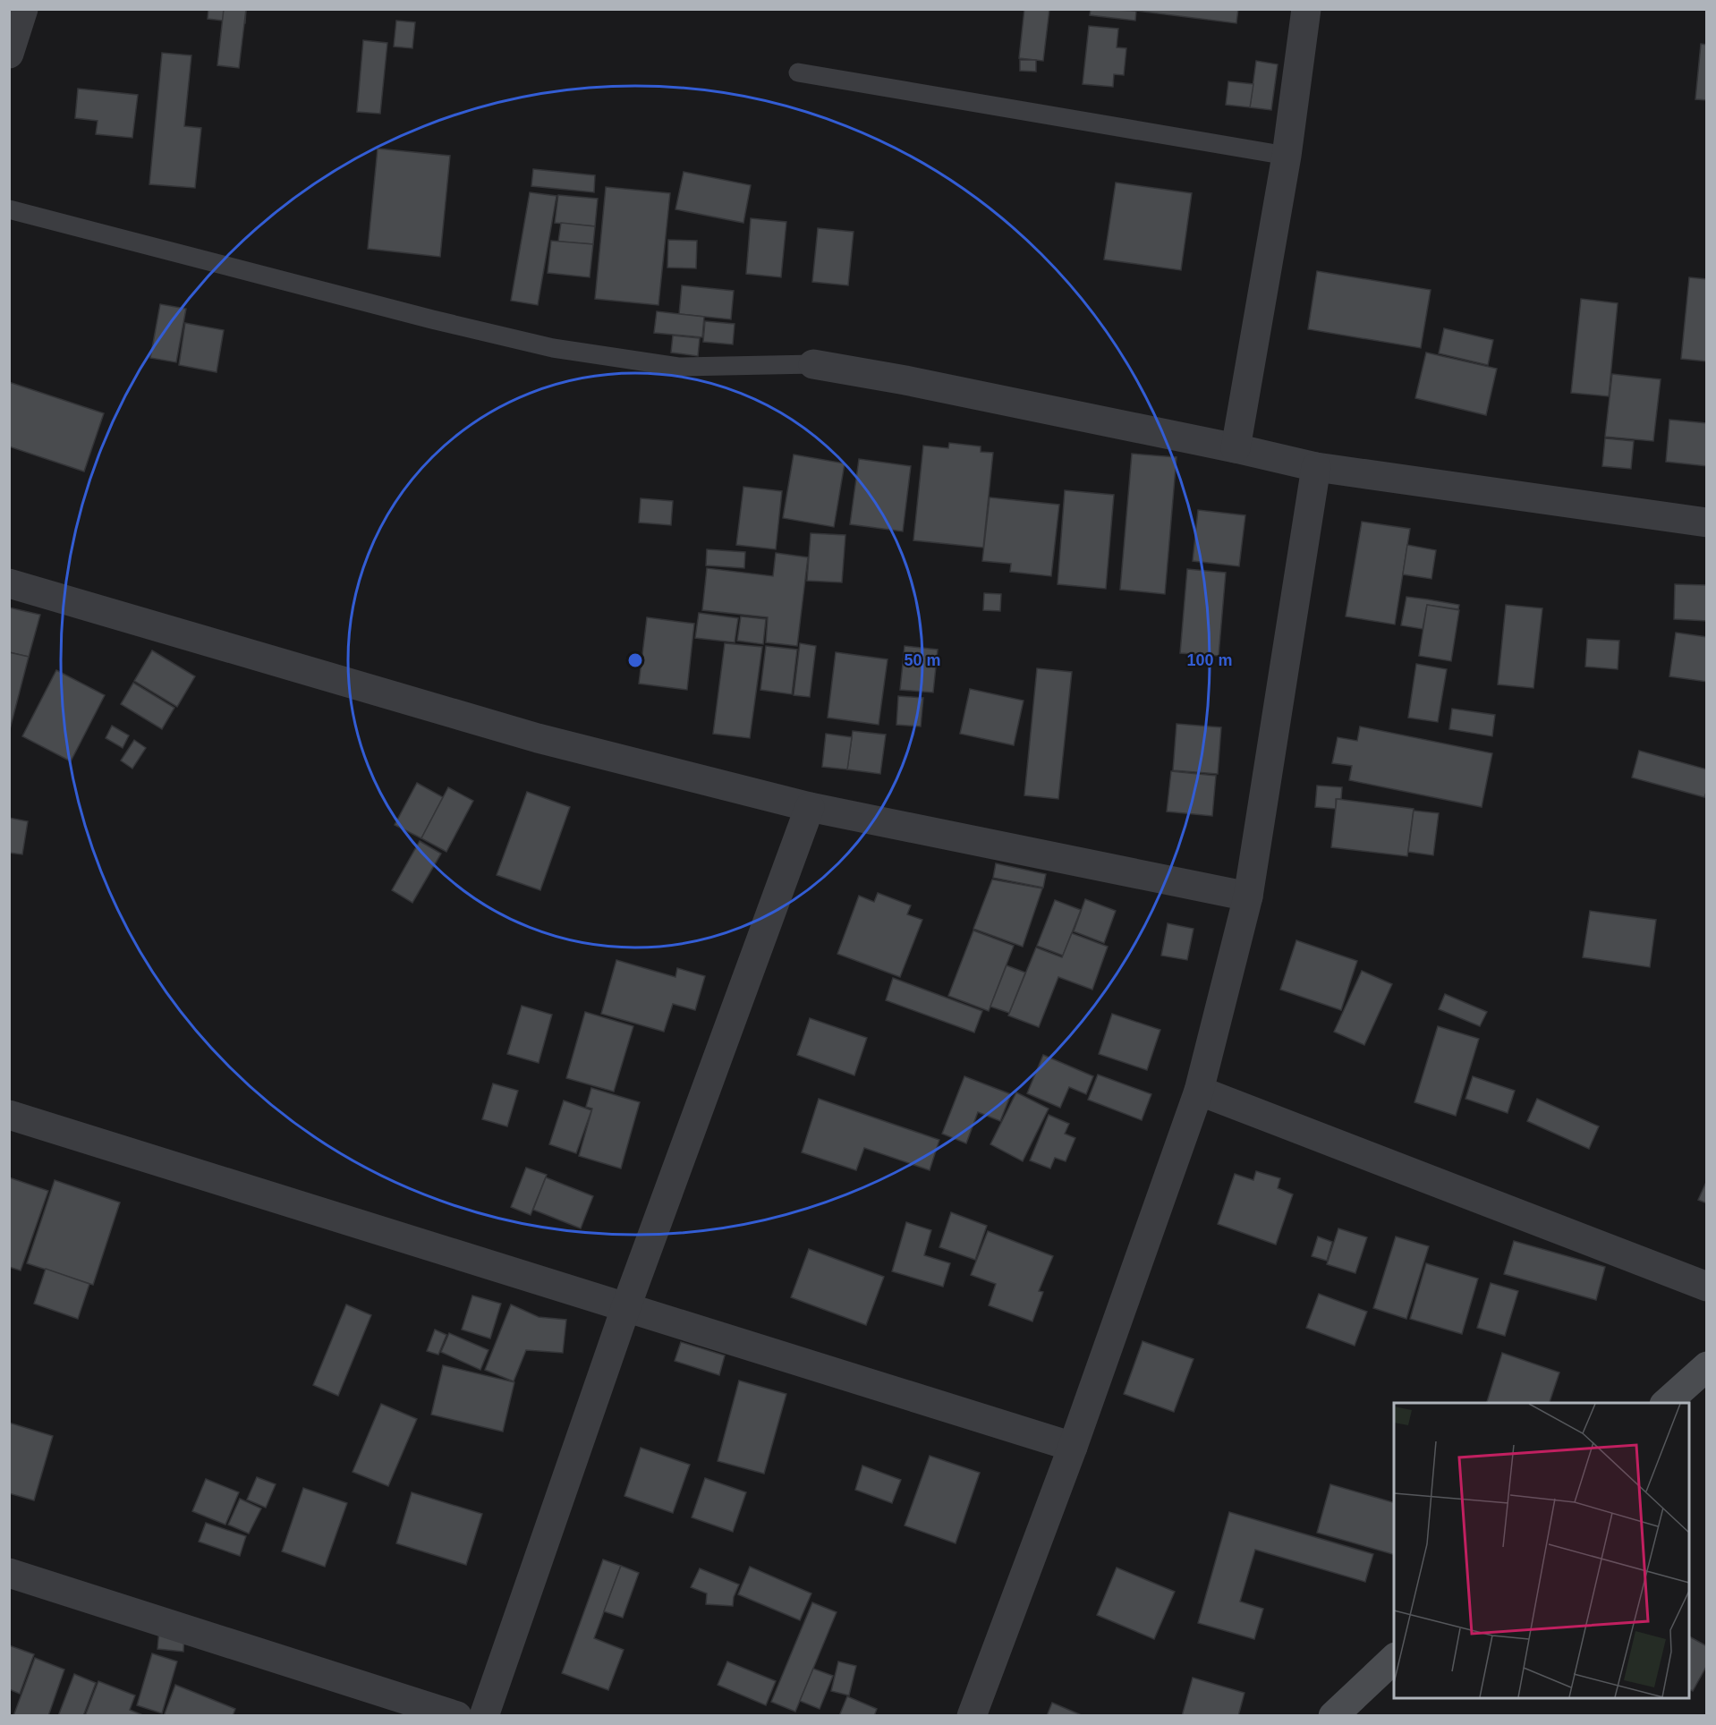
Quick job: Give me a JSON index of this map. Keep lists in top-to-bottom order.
{
  "rings": ["50 m", "100 m"]
}
